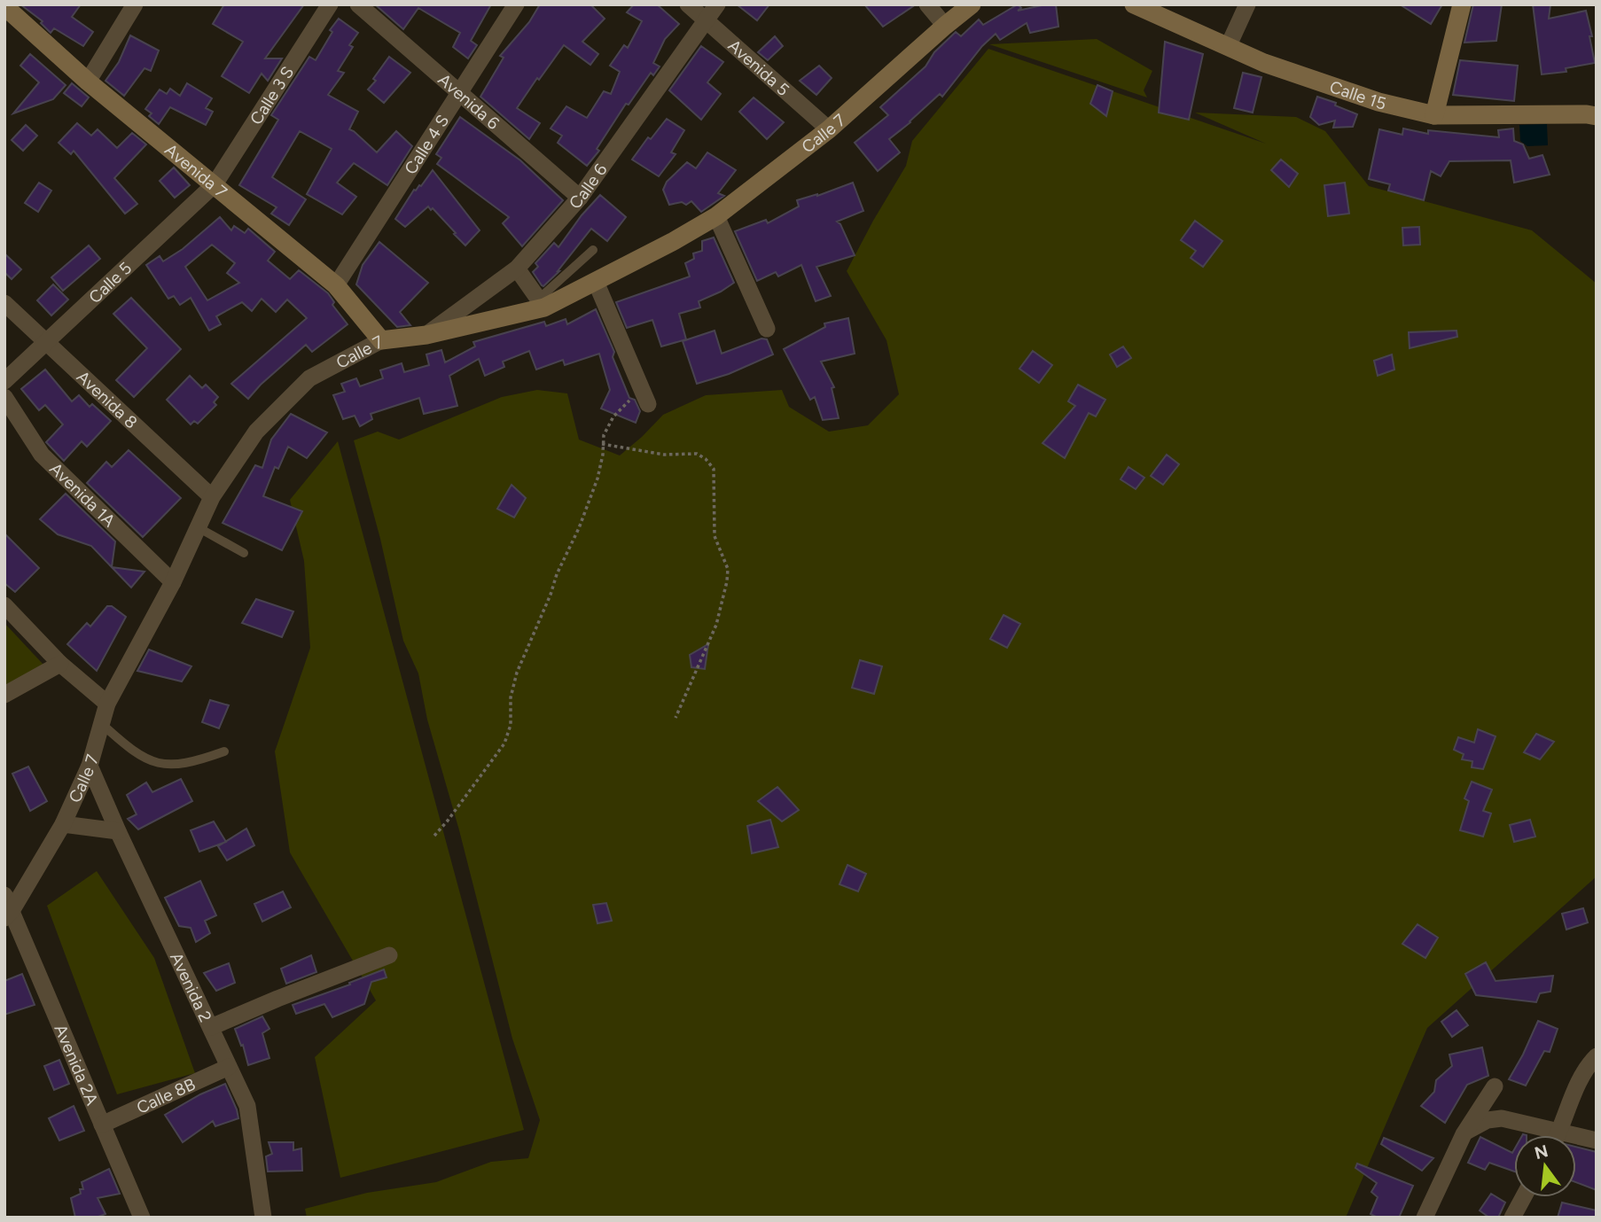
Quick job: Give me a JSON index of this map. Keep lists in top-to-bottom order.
{
  "streets": {
    "main road": ["Calle 15", "Calle 7", "Avenida 7"],
    "street": [
      "Avenida 5",
      "Calle 3 S",
      "Avenida 6",
      "Calle 4 S",
      "Calle 6",
      "Calle 5",
      "Avenida 8",
      "Avenida 1A",
      "Avenida 2",
      "Avenida 2A",
      "Calle 8B"
    ]
  },
  "crossings": [
    ["Avenida 5", "Calle 7"],
    ["Avenida 5", "Calle 6"],
    ["Calle 3 S", "Avenida 7"],
    ["Calle 3 S", "Calle 5"],
    ["Avenida 6", "Calle 4 S"],
    ["Avenida 6", "Calle 6"],
    ["Calle 7", "Avenida 7"],
    ["Calle 7", "Calle 6"],
    ["Calle 7", "Avenida 8"],
    ["Calle 7", "Avenida 1A"],
    ["Calle 7", "Avenida 2"],
    ["Calle 7", "Avenida 2A"],
    ["Calle 4 S", "Avenida 7"],
    ["Avenida 7", "Calle 5"],
    ["Calle 5", "Avenida 8"],
    ["Avenida 2", "Calle 8B"],
    ["Avenida 2A", "Calle 8B"]
  ],
  "north": "top"
}
